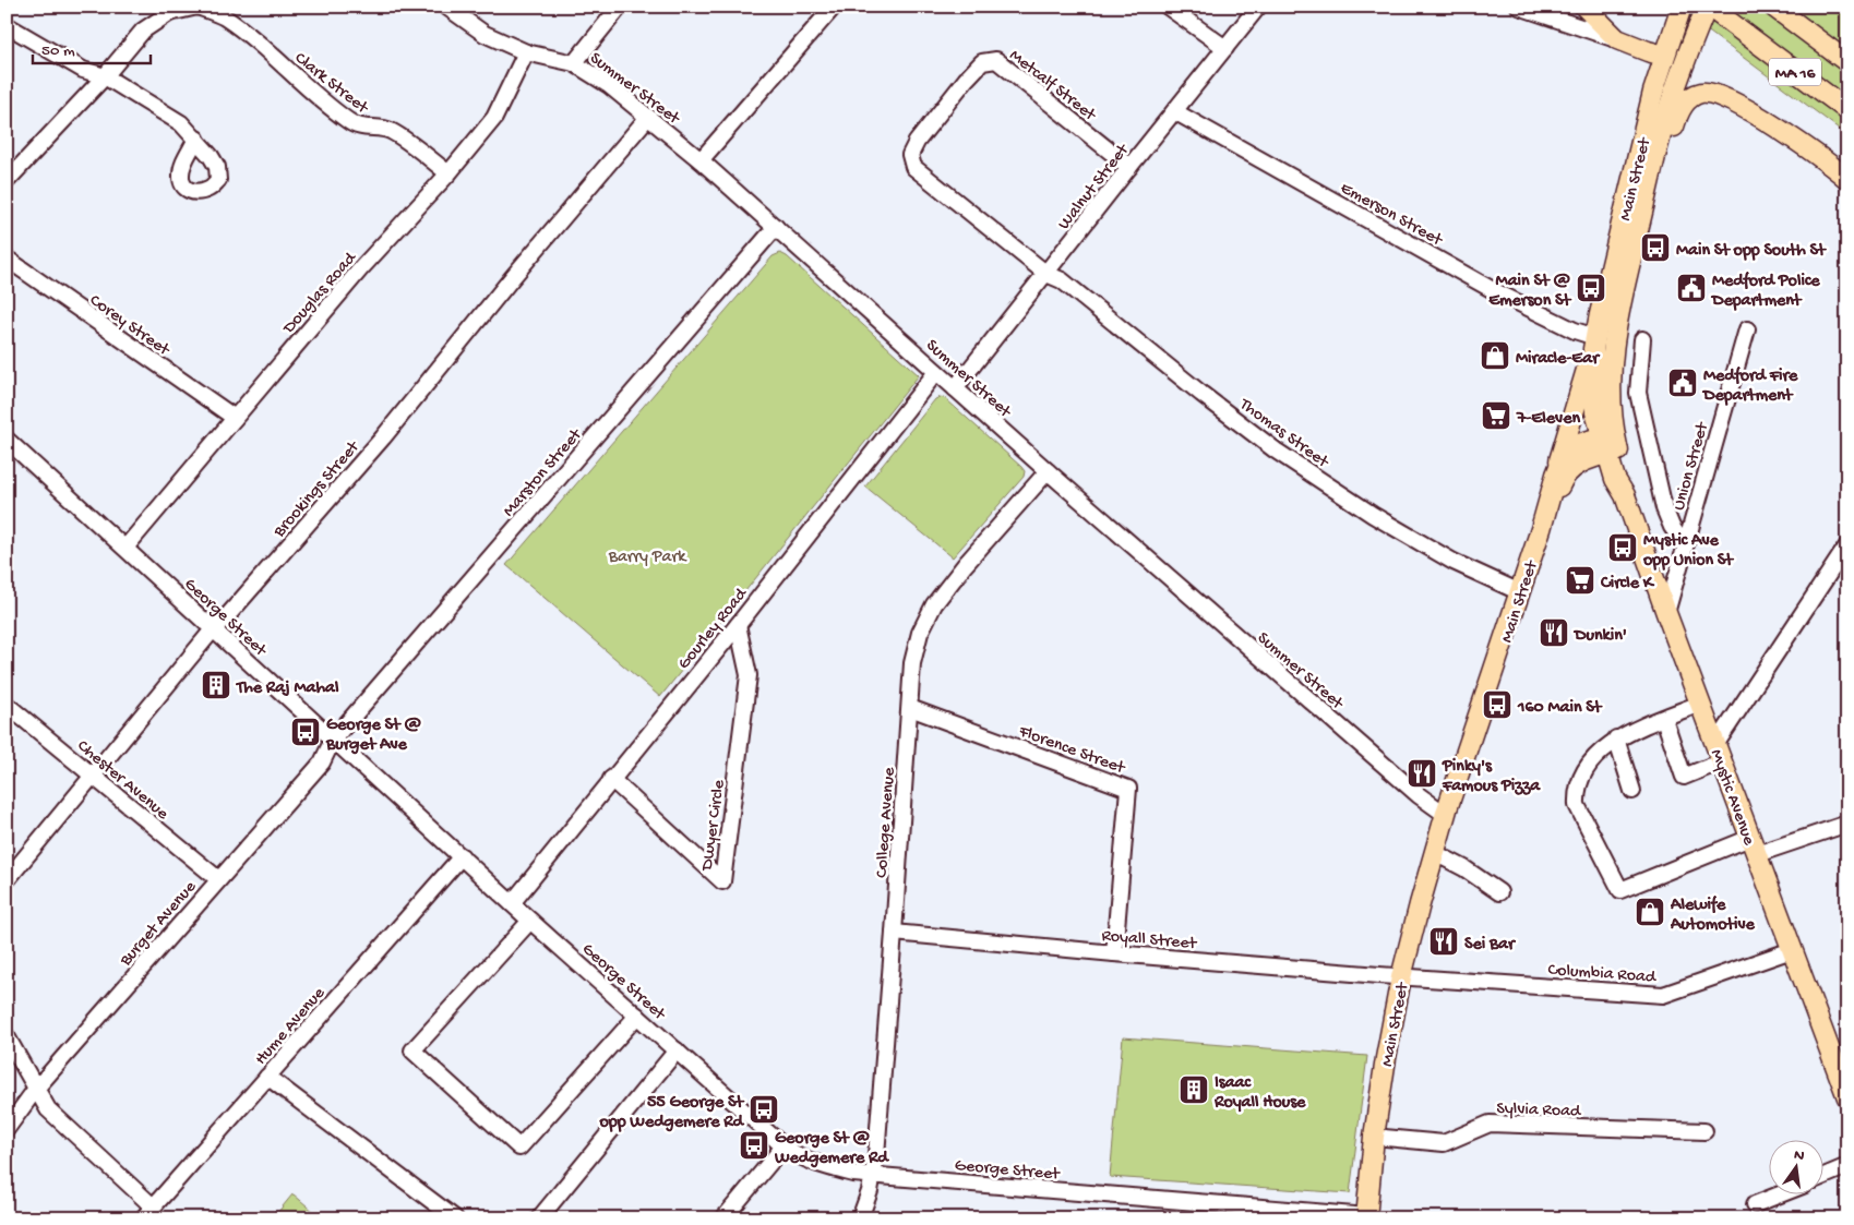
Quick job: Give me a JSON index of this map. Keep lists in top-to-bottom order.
{
  "streets": {
    "main road": ["MA 16", "Main Street", "Mystic Avenue"],
    "street": [
      "Clark Street",
      "Metcalf Street",
      "Summer Street",
      "Walnut Street",
      "Emerson Street",
      "Douglas Road",
      "Corey Street",
      "Thomas Street",
      "Union Street",
      "Marston Street",
      "Brookings Street",
      "George Street",
      "Gourley Road",
      "Florence Street",
      "Chester Avenue",
      "College Avenue",
      "Dwyer Circle",
      "Burget Avenue",
      "Royall Street",
      "Columbia Road",
      "Hume Avenue",
      "Sylvia Road"
    ]
  },
  "crossings": [
    ["MA 16", "Main Street"],
    ["Clark Street", "Douglas Road"],
    ["Metcalf Street", "Walnut Street"],
    ["Metcalf Street", "Thomas Street"],
    ["Summer Street", "Main Street"],
    ["Summer Street", "Walnut Street"],
    ["Summer Street", "Douglas Road"],
    ["Summer Street", "Marston Street"],
    ["Summer Street", "Brookings Street"],
    ["Summer Street", "Gourley Road"],
    ["Summer Street", "College Avenue"],
    ["Main Street", "Emerson Street"],
    ["Main Street", "Thomas Street"],
    ["Main Street", "George Street"],
    ["Main Street", "Mystic Avenue"],
    ["Main Street", "Royall Street"],
    ["Main Street", "Columbia Road"],
    ["Main Street", "Sylvia Road"],
    ["Walnut Street", "Emerson Street"],
    ["Walnut Street", "Thomas Street"],
    ["Douglas Road", "Corey Street"],
    ["Douglas Road", "George Street"],
    ["Union Street", "Mystic Avenue"],
    ["Marston Street", "George Street"],
    ["Marston Street", "Burget Avenue"],
    ["Brookings Street", "George Street"],
    ["Brookings Street", "Chester Avenue"],
    ["George Street", "Gourley Road"],
    ["George Street", "College Avenue"],
    ["George Street", "Burget Avenue"],
    ["George Street", "Hume Avenue"],
    ["Gourley Road", "Dwyer Circle"],
    ["Florence Street", "College Avenue"],
    ["Florence Street", "Royall Street"],
    ["Chester Avenue", "Burget Avenue"],
    ["Mystic Avenue", "Columbia Road"],
    ["College Avenue", "Royall Street"],
    ["Royall Street", "Columbia Road"]
  ],
  "parks": ["Barry Park"],
  "places": {
    "bus stop": [
      "Main St opp South St",
      "Main St @ Emerson St",
      "Mystic Ave opp Union St",
      "160 Main St",
      "George St @ Burget Ave",
      "55 George St opp Wedgemere Rd",
      "George St @ Wedgemere Rd"
    ],
    "public building": ["Medford Police Department", "Medford Fire Department"],
    "shop": ["Miracle-Ear", "Alewife Automotive"],
    "supermarket": ["7-Eleven", "Circle K"],
    "restaurant": ["Dunkin'", "Pinky's Famous Pizza", "Sei Bar"],
    "building": ["The Raj Mahal", "Isaac Royall House"]
  },
  "scale_bar": "50 m",
  "north": "top"
}
